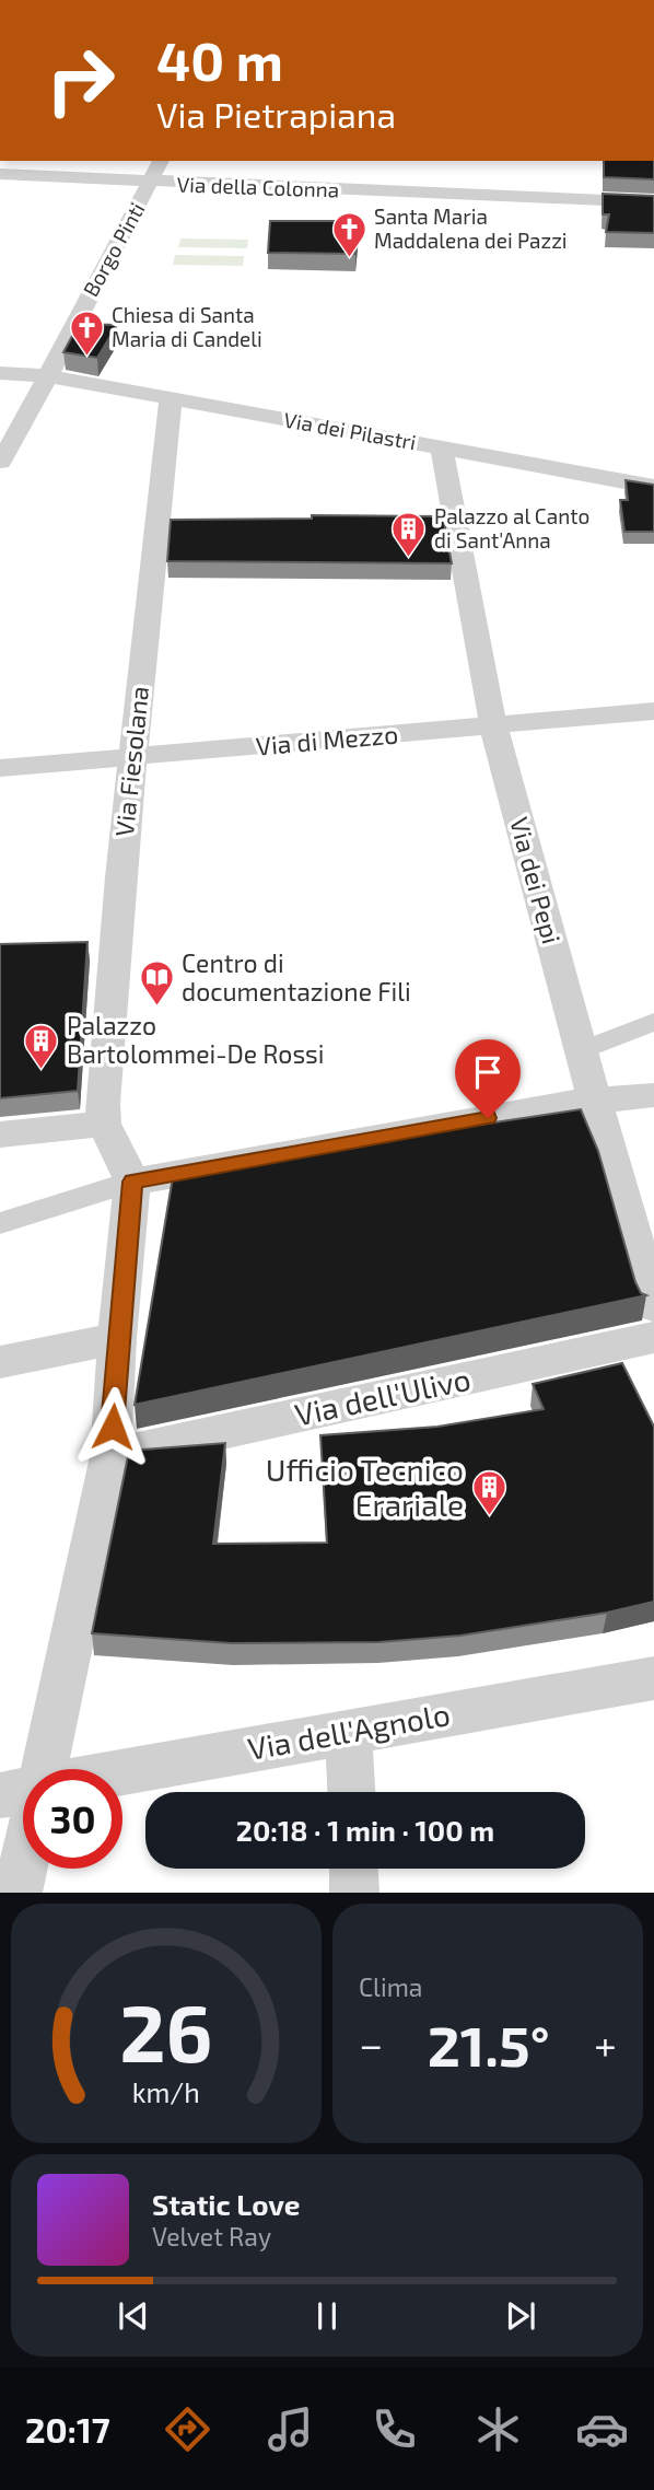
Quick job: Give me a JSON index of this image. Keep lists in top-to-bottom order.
{
  "streets": {
    "street": [
      "Via della Colonna",
      "Borgo Pinti",
      "Via dei Pilastri",
      "Via di Mezzo",
      "Via Fiesolana",
      "Via dei Pepi",
      "Via dell'Ulivo",
      "Via dell'Agnolo"
    ]
  },
  "crossings": [
    ["Via della Colonna", "Borgo Pinti"],
    ["Borgo Pinti", "Via dei Pilastri"],
    ["Via dei Pilastri", "Via Fiesolana"],
    ["Via dei Pilastri", "Via dei Pepi"],
    ["Via di Mezzo", "Via Fiesolana"],
    ["Via di Mezzo", "Via dei Pepi"]
  ],
  "places": {
    "church": ["Santa Maria Maddalena dei Pazzi", "Chiesa di Santa Maria di Candeli"],
    "building": ["Palazzo al Canto di Sant'Anna", "Palazzo Bartolommei-De Rossi", "Ufficio Tecnico Erariale"],
    "library": ["Centro di documentazione Fili"]
  },
  "page": {
    "turn": ["40 m", "Via Pietrapiana"],
    "limit": "30",
    "trip": "20:18 · 1 min · 100 m",
    "tile": "Clima",
    "heat": ["−", "21.5°", "+"],
    "song": ["Static Love", "Velvet Ray"],
    "tabs": "20:17",
    "gauge": ["26", "km/h"]
  }
}
